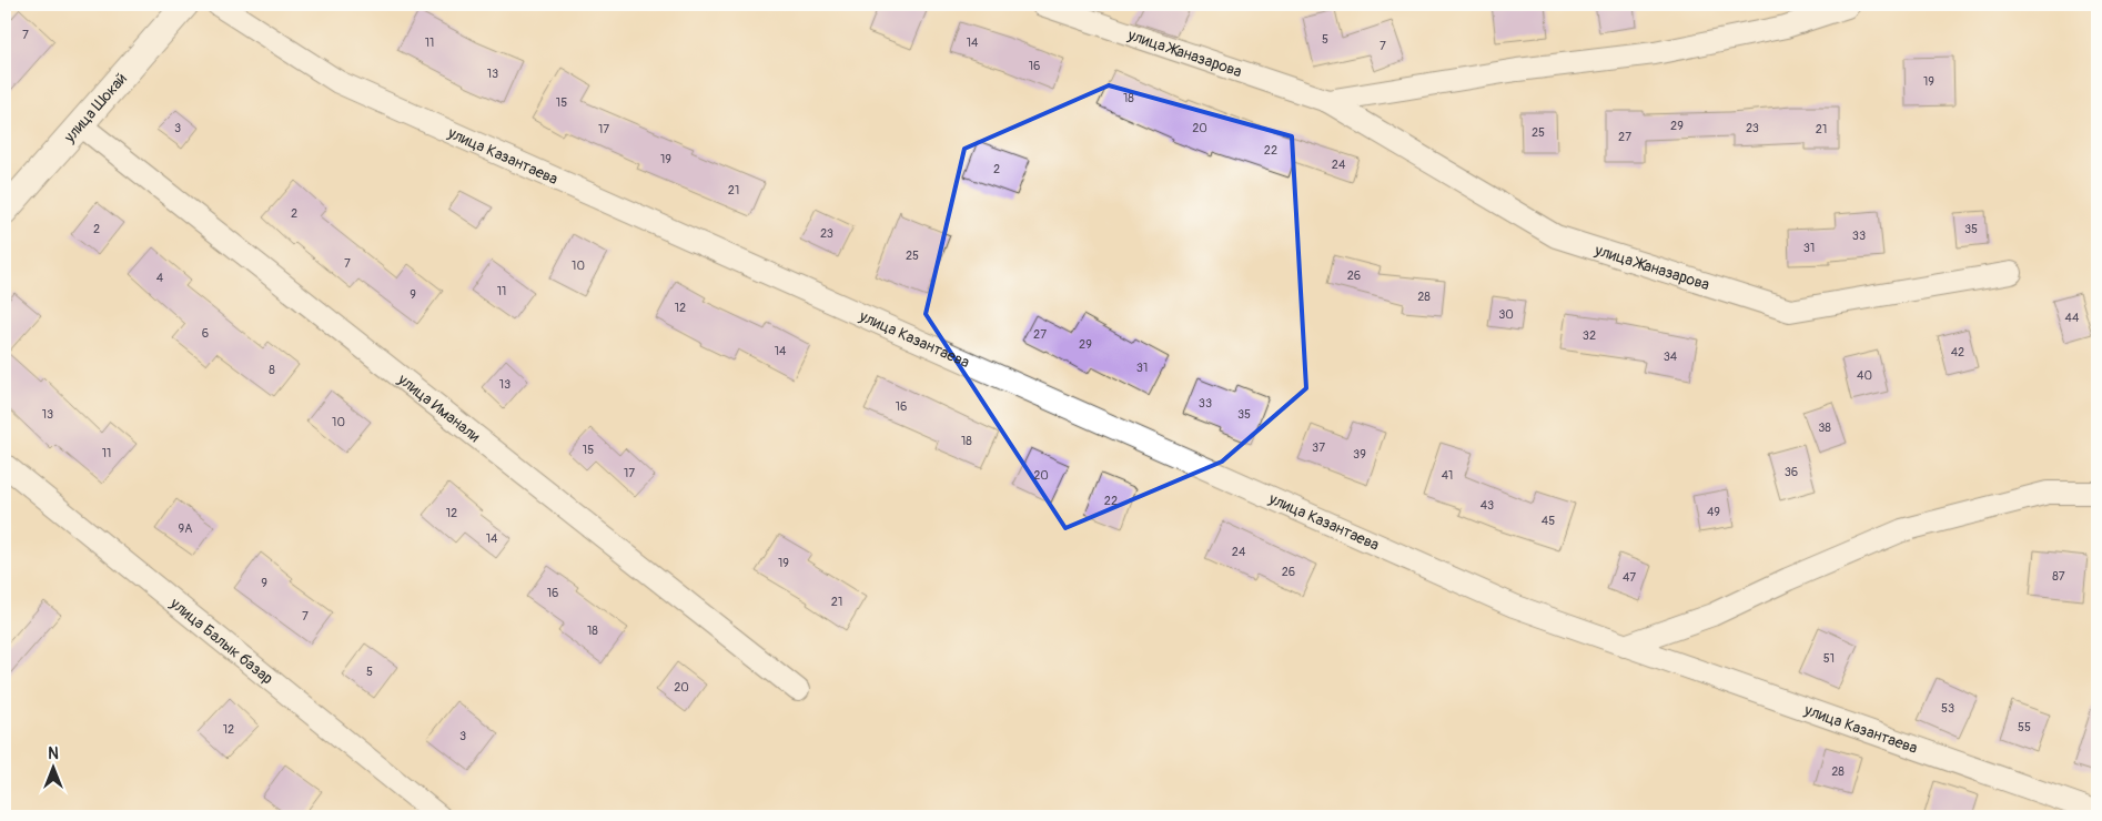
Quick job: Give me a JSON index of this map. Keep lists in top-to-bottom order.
{
  "streets": {
    "street": [
      "улица Жаназарова",
      "улица Шокай",
      "улица Казантаева",
      "улица Иманали",
      "улица Балык базар"
    ]
  },
  "crossings": [
    ["улица Шокай", "улица Иманали"]
  ],
  "house_numbers": [
    "7",
    "5",
    "11",
    "14",
    "7",
    "16",
    "13",
    "19",
    "18",
    "15",
    "29",
    "3",
    "20",
    "23",
    "17",
    "21",
    "25",
    "27",
    "22",
    "19",
    "24",
    "2",
    "21",
    "2",
    "2",
    "35",
    "23",
    "33",
    "31",
    "25",
    "7",
    "10",
    "26",
    "4",
    "11",
    "9",
    "28",
    "12",
    "30",
    "44",
    "6",
    "27",
    "32",
    "29",
    "14",
    "42",
    "34",
    "31",
    "8",
    "40",
    "13",
    "33",
    "16",
    "13",
    "35",
    "10",
    "38",
    "18",
    "37",
    "15",
    "11",
    "39",
    "36",
    "17",
    "20",
    "41",
    "22",
    "43",
    "49",
    "12",
    "45",
    "9А",
    "14",
    "24",
    "19",
    "26",
    "87",
    "47",
    "9",
    "16",
    "21",
    "7",
    "18",
    "51",
    "5",
    "20",
    "53",
    "55",
    "12",
    "3",
    "28"
  ],
  "north": "top"
}
